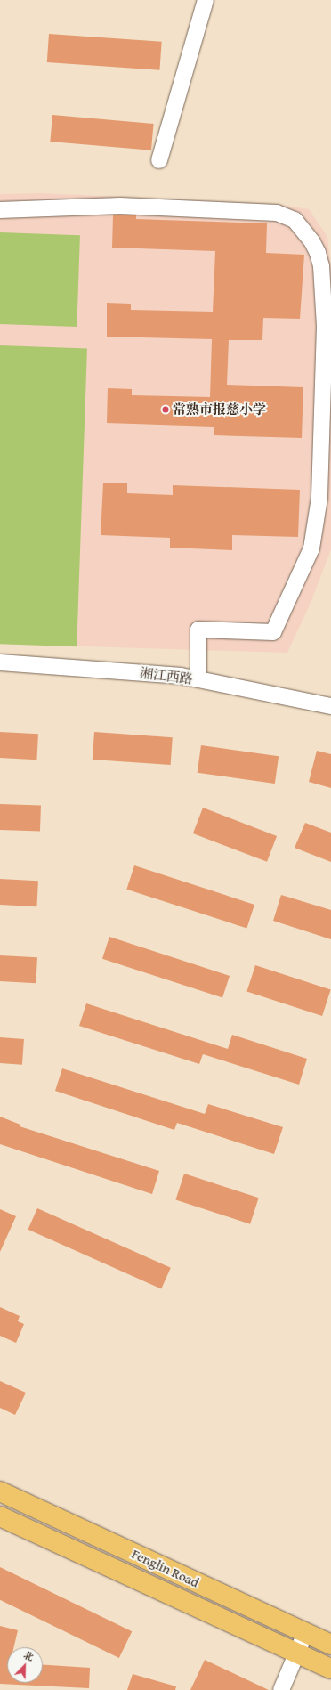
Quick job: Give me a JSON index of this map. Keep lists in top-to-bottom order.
{
  "streets": {
    "main road": ["Fenglin Road"],
    "street": ["湘江西路"]
  },
  "places": ["常熟市报慈小学"],
  "north": "top right"
}
